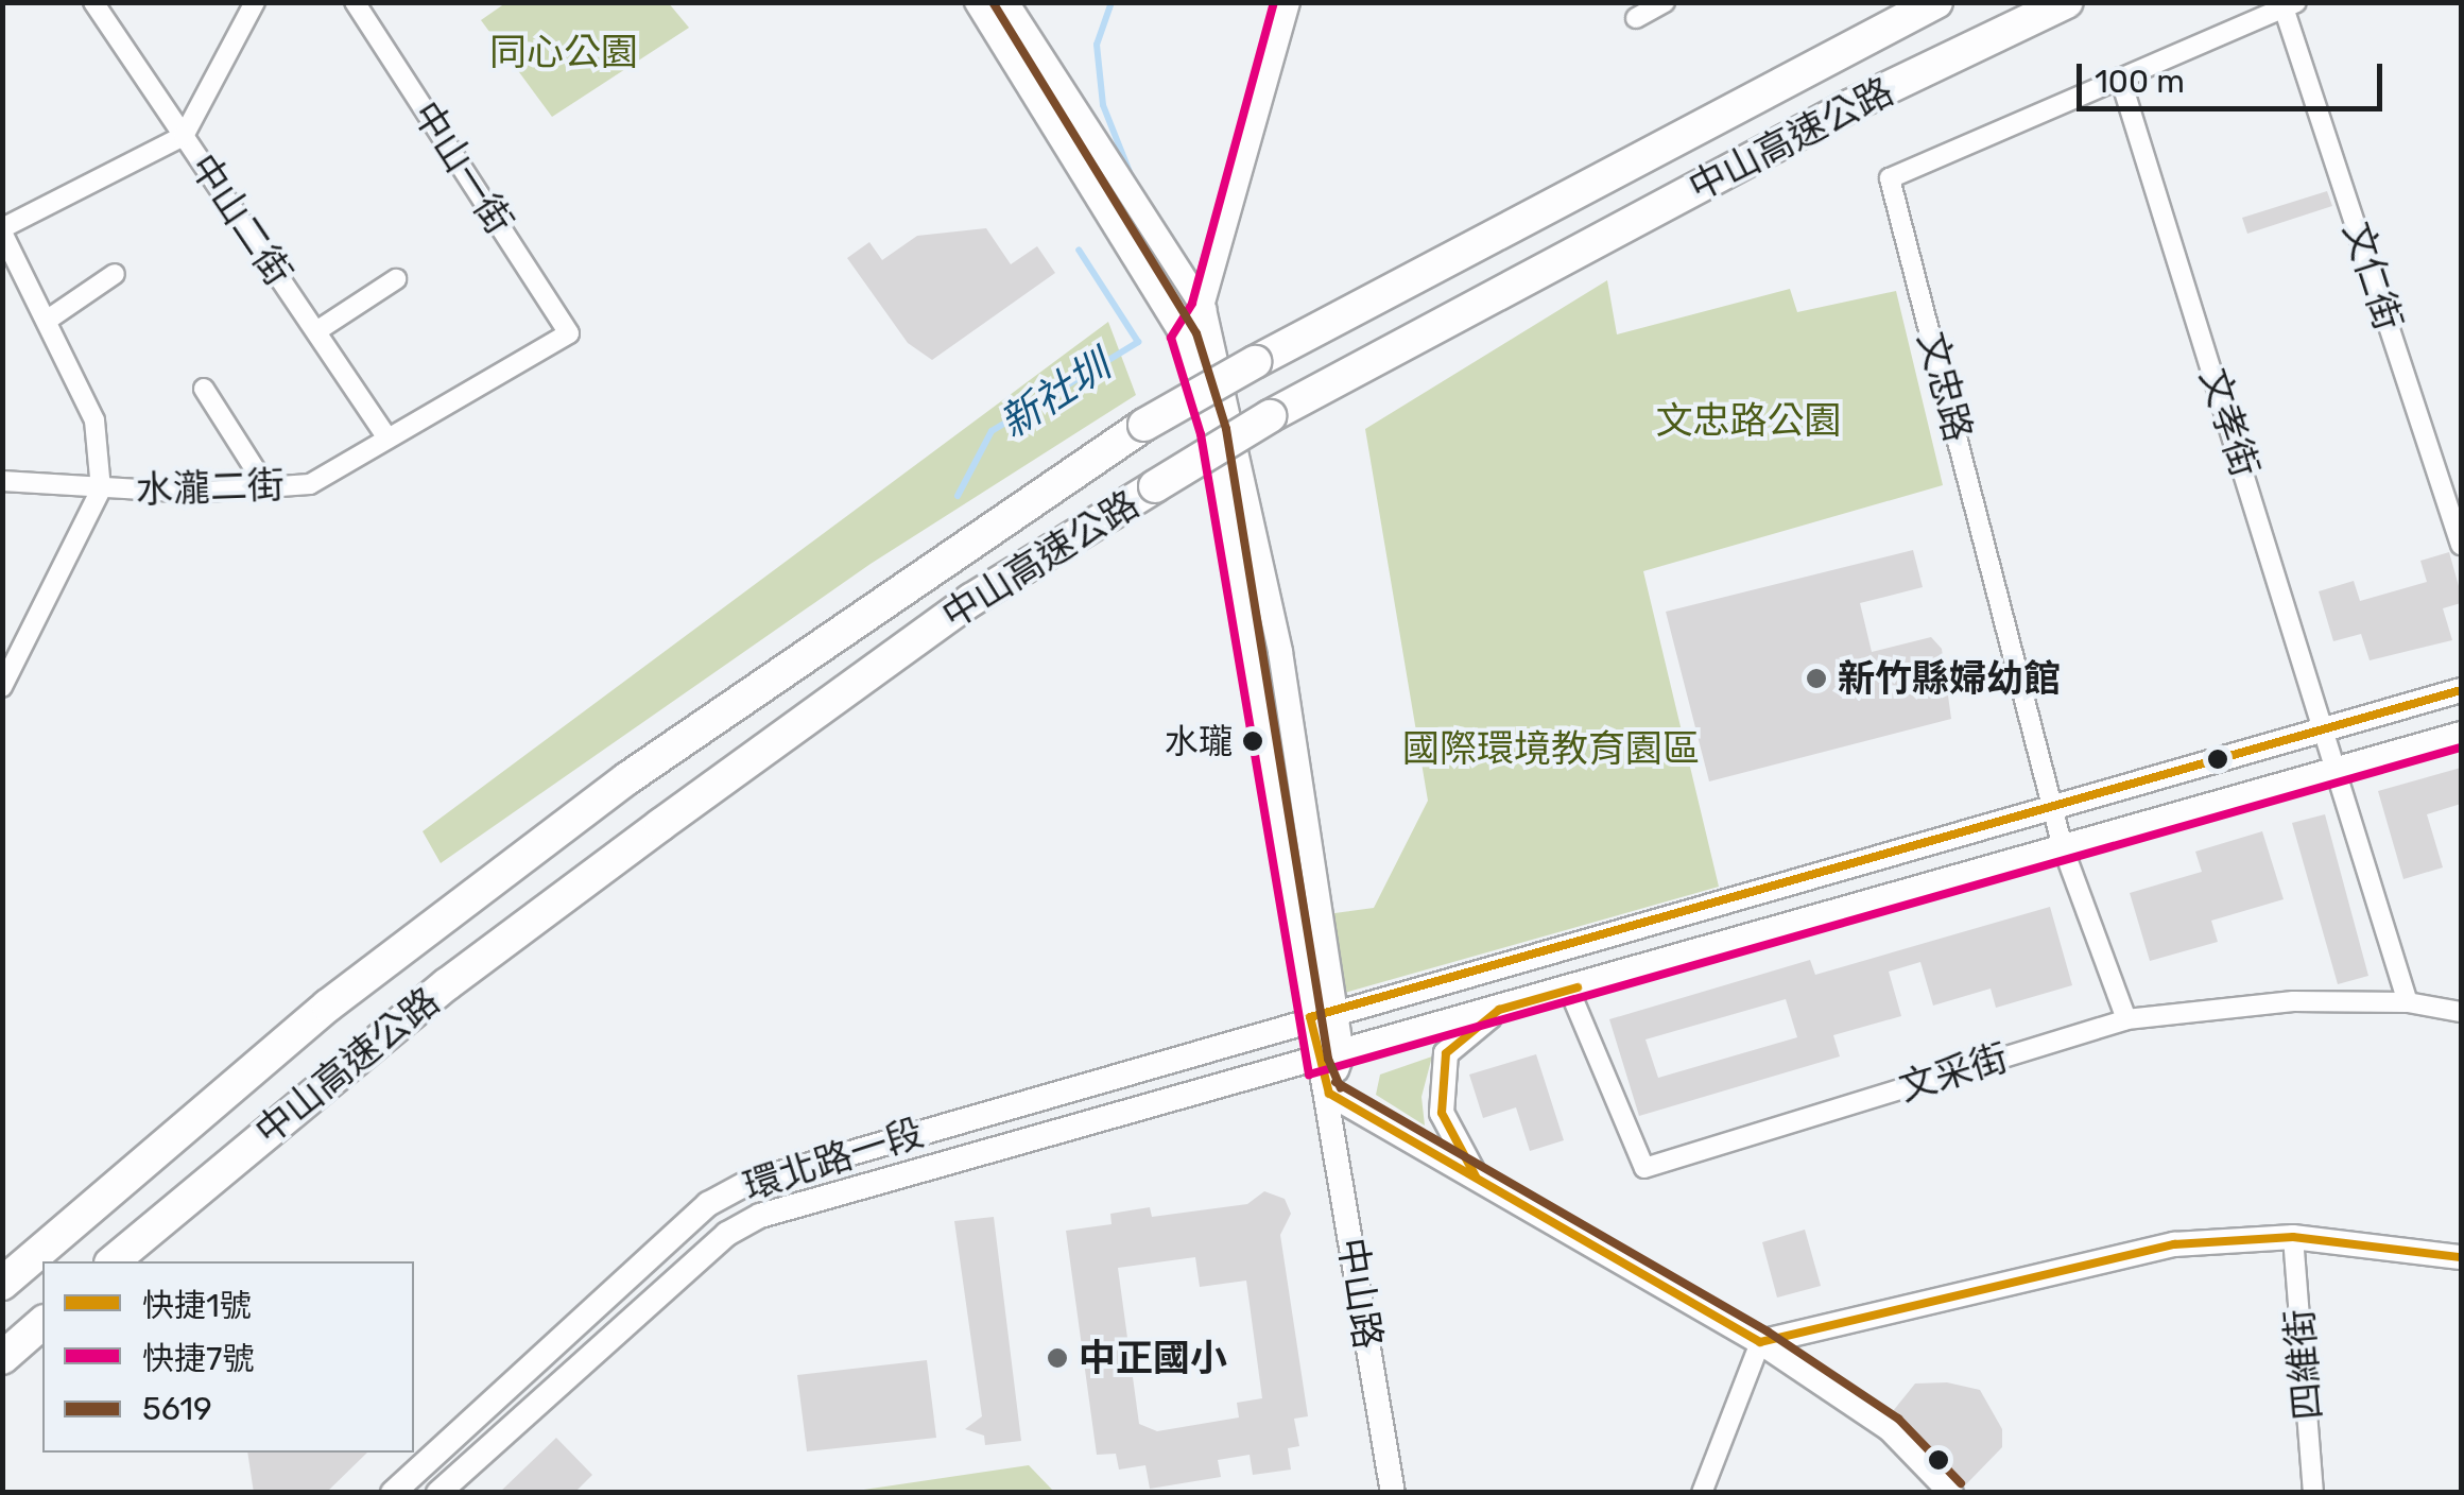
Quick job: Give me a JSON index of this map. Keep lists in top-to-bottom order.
{
  "streets": {
    "highway": ["中山高速公路"],
    "street": [
      "中山一街",
      "中山二街",
      "文仁街",
      "文忠路",
      "文孝街",
      "水瀧二街",
      "文采街",
      "環北路一段",
      "中山路",
      "四維街"
    ]
  },
  "crossings": [
    ["中山一街", "水瀧二街"],
    ["中山二街", "水瀧二街"],
    ["文仁街", "文忠路"],
    ["文忠路", "文孝街"],
    ["文忠路", "文采街"],
    ["文忠路", "環北路一段"],
    ["文孝街", "文采街"],
    ["文孝街", "環北路一段"],
    ["文采街", "環北路一段"],
    ["環北路一段", "中山路"]
  ],
  "water": ["新社圳"],
  "parks": ["同心公園", "文忠路公園", "國際環境教育園區"],
  "places": ["新竹縣婦幼館", "水瓏", "中正國小"],
  "lines": ["transit line 快捷7號", "transit line 5619", "transit line 快捷1號"],
  "legend": ["快捷1號", "快捷7號", "5619"],
  "scale_bar": "100 m"
}
